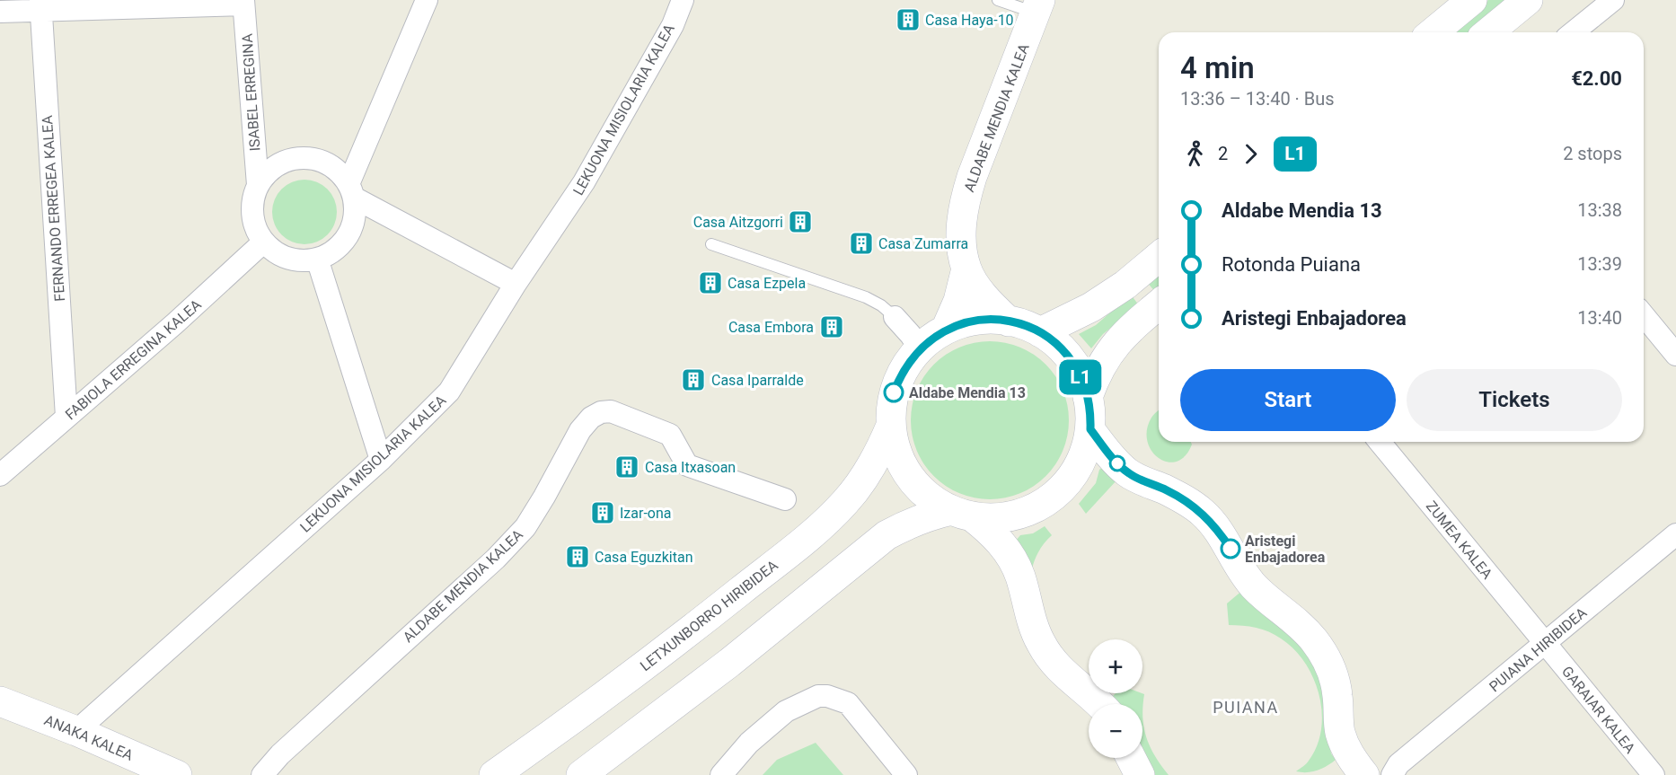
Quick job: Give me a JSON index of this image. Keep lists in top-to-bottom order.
{
  "streets": {
    "main road": ["ALDABE MENDIA KALEA", "LETXUNBORRO HIRIBIDEA", "ANAKA KALEA"],
    "street": [
      "ISABEL ERREGINA",
      "LEKUONA MISIOLARIA KALEA",
      "FERNANDO ERREGEA KALEA",
      "FABIOLA ERREGINA KALEA",
      "ZUMEA KALEA",
      "PUIANA HIRIBIDEA",
      "GARAIAR KALEA"
    ]
  },
  "crossings": [
    ["ISABEL ERREGINA", "FABIOLA ERREGINA KALEA"],
    ["LEKUONA MISIOLARIA KALEA", "ANAKA KALEA"],
    ["FERNANDO ERREGEA KALEA", "FABIOLA ERREGINA KALEA"],
    ["ZUMEA KALEA", "PUIANA HIRIBIDEA"],
    ["ZUMEA KALEA", "GARAIAR KALEA"],
    ["PUIANA HIRIBIDEA", "GARAIAR KALEA"]
  ],
  "districts": ["PUIANA"],
  "places": {
    "building": [
      "Casa Haya-10",
      "Casa Aitzgorri",
      "Casa Zumarra",
      "Casa Ezpela",
      "Casa Embora",
      "Casa Iparralde",
      "Casa Itxasoan",
      "Izar-ona",
      "Casa Eguzkitan"
    ],
    "other": ["Aldabe Mendia 13", "Aristegi Enbajadorea"]
  },
  "lines": ["bus line L1"],
  "page": {
    "on_map": "L1",
    "heading": ["4 min", "13:36 – 13:40 · Bus", "€2.00"],
    "legs": ["2", "L1", "2 stops"],
    "list": [
      {
        "name": "Aldabe Mendia 13",
        "value": "13:38"
      },
      {
        "name": "Rotonda Puiana",
        "value": "13:39"
      },
      {
        "name": "Aristegi Enbajadorea",
        "value": "13:40"
      }
    ],
    "buttons": ["Start", "Tickets"],
    "map_buttons": ["+", "−"]
  }
}
